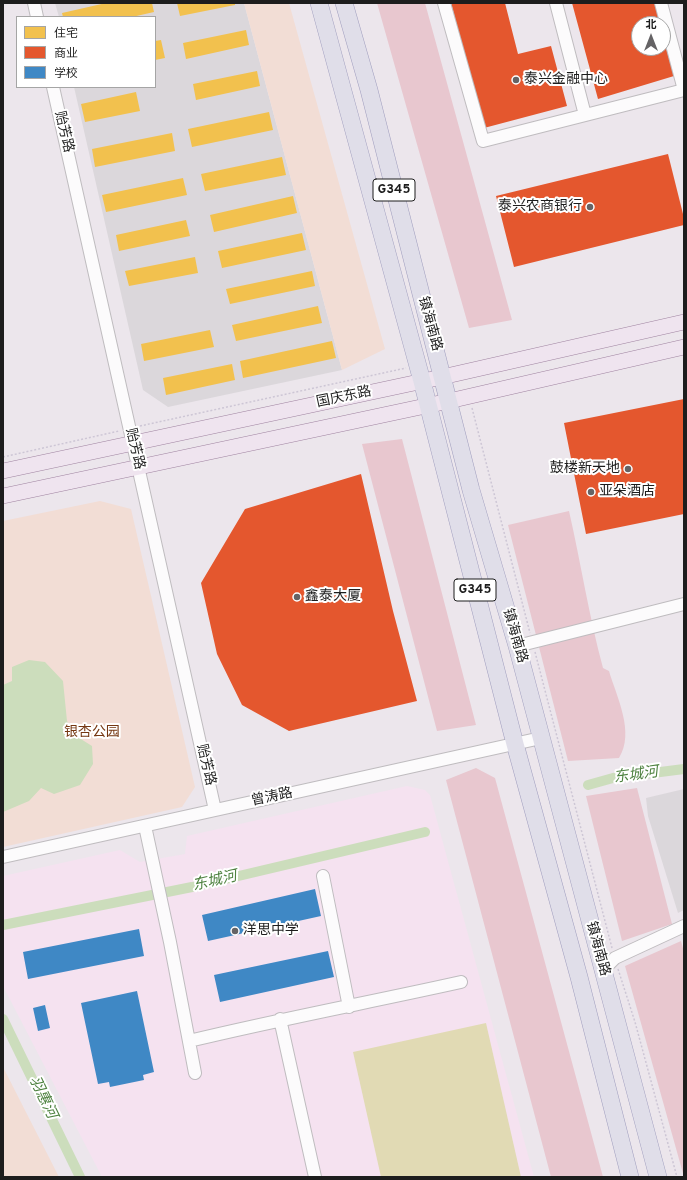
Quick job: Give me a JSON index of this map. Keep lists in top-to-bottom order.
{
  "streets": {
    "highway": ["G345", "镇海南路"],
    "main road": ["国庆东路"],
    "street": ["贻芳路", "曾涛路"]
  },
  "crossings": [
    ["贻芳路", "国庆东路"],
    ["贻芳路", "曾涛路"],
    ["镇海南路", "国庆东路"],
    ["镇海南路", "曾涛路"]
  ],
  "water": ["东城河", "羽惠河"],
  "parks": ["银杏公园"],
  "places": [
    "泰兴金融中心",
    "泰兴农商银行",
    "鼓楼新天地",
    "亚朵酒店",
    "鑫泰大厦",
    "洋思中学"
  ],
  "legend": ["住宅", "商业", "学校"],
  "north": "top"
}
